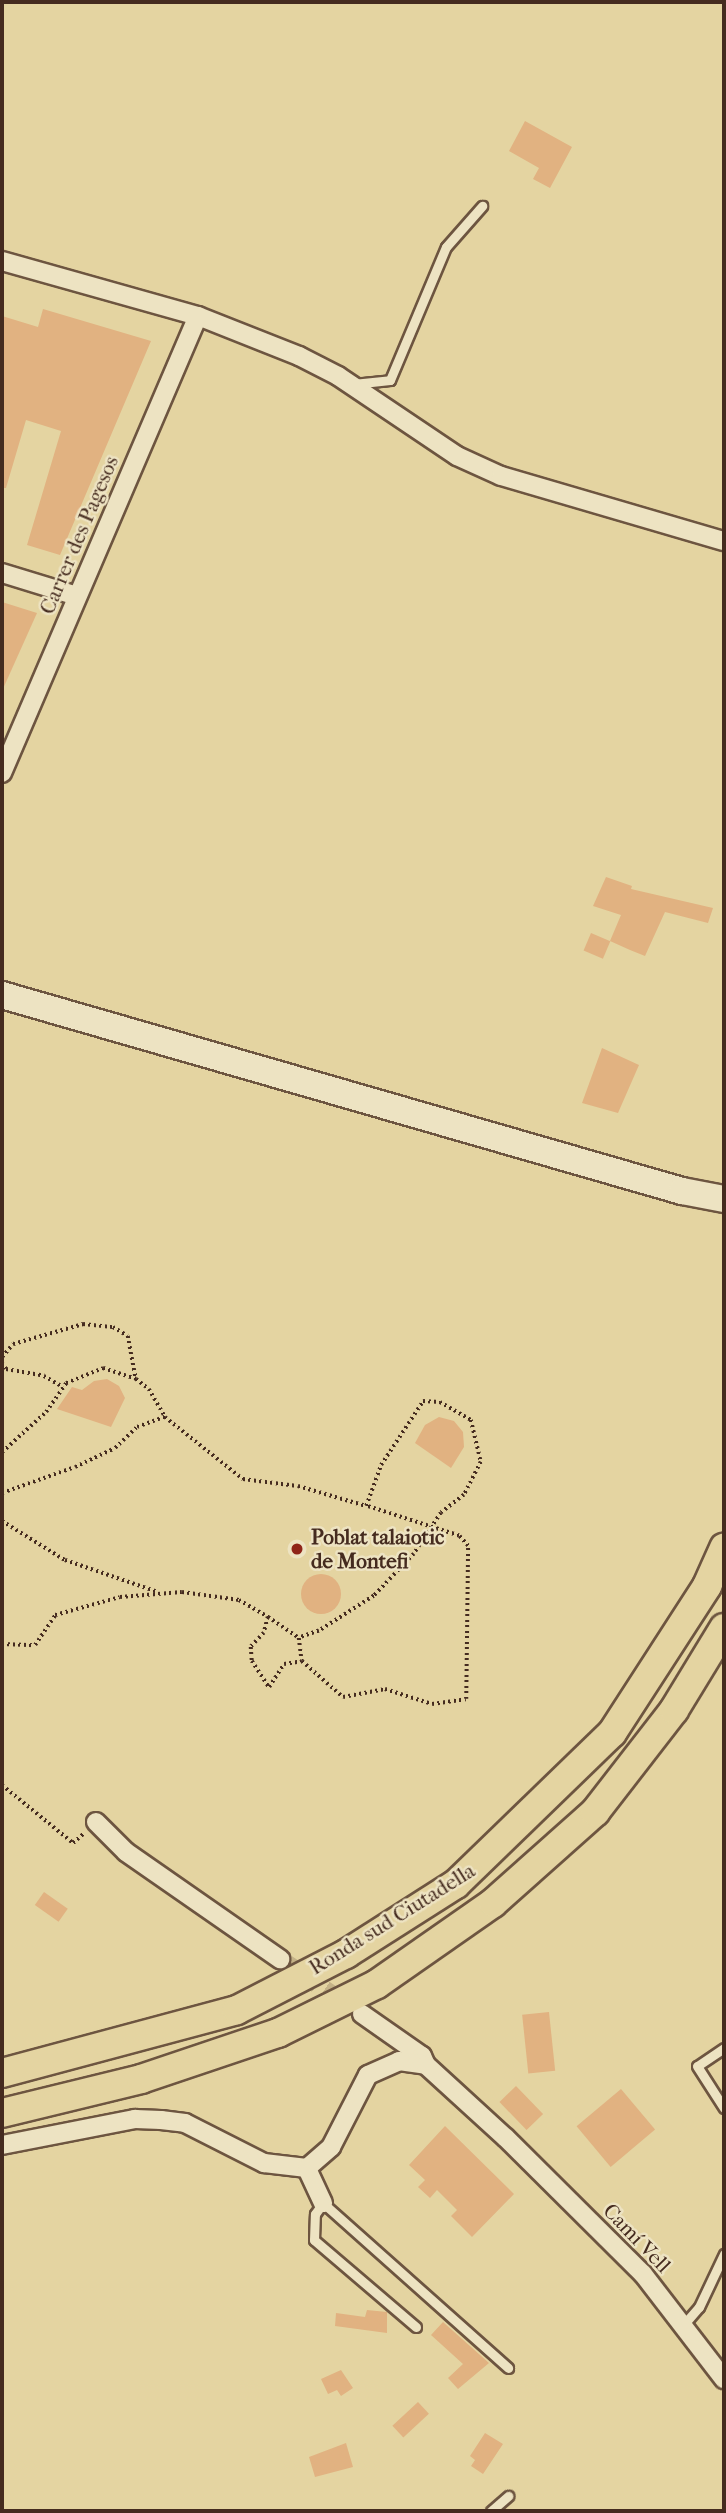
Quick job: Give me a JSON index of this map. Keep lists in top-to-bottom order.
{
  "streets": {
    "main road": ["Ronda sud Ciutadella"],
    "street": ["Carrer des Pagesos", "Camí Vell"]
  },
  "places": ["Poblat talaiotic de Montefi"]
}
